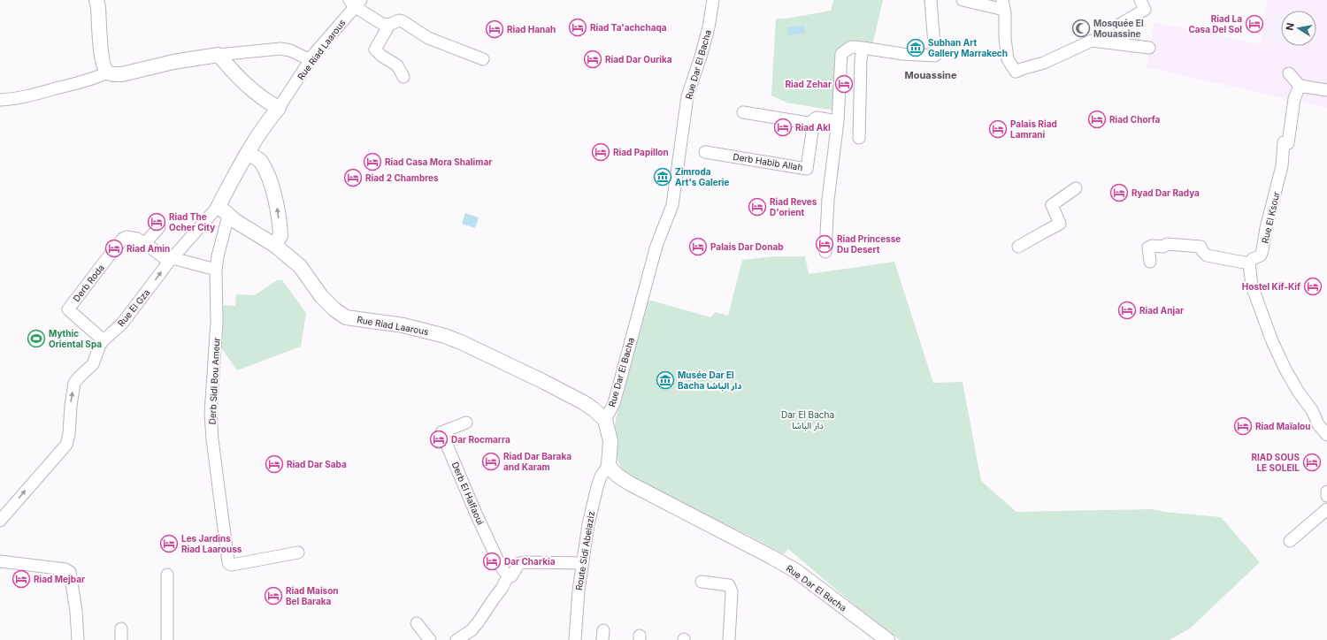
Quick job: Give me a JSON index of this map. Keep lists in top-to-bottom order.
{
  "streets": {
    "street": [
      "Rue Riad Laarous",
      "Rue Dar El Bacha",
      "Derb Habib Allah",
      "Rue El Ksour",
      "Derb Roda",
      "Rue El Gza",
      "Derb Sidi Bou Ameur",
      "Derb El Halfaoui",
      "Route Sidi Abelaziz"
    ]
  },
  "crossings": [
    ["Rue Riad Laarous", "Rue Dar El Bacha"],
    ["Rue Riad Laarous", "Rue El Gza"],
    ["Rue Riad Laarous", "Derb Sidi Bou Ameur"],
    ["Rue Dar El Bacha", "Route Sidi Abelaziz"],
    ["Derb Roda", "Rue El Gza"],
    ["Rue El Gza", "Derb Sidi Bou Ameur"]
  ],
  "one_way": ["Rue El Gza"],
  "districts": ["Mouassine"],
  "parks": ["Dar El Bacha دار الباشا"],
  "places": {
    "hotel": [
      "Riad La Casa Del Sol",
      "Riad Ta'achchaqa",
      "Riad Hanah",
      "Riad Dar Ourika",
      "Riad Zehar",
      "Riad Chorfa",
      "Riad Akl",
      "Palais Riad Lamrani",
      "Riad Papillon",
      "Riad Casa Mora Shalimar",
      "Riad 2 Chambres",
      "Ryad Dar Radya",
      "Riad Reves D'orient",
      "Riad The Ocher City",
      "Riad Princesse Du Desert",
      "Palais Dar Donab",
      "Riad Amin",
      "Hostel Kif-Kif",
      "Riad Anjar",
      "Riad Maïalou",
      "Dar Rocmarra",
      "Riad Dar Baraka and Karam",
      "RIAD SOUS LE SOLEIL",
      "Riad Dar Saba",
      "Les Jardins Riad Laarouss",
      "Dar Charkia",
      "Riad Mejbar",
      "Riad Maison Bel Baraka"
    ],
    "mosque": ["Mosquée El Mouassine"],
    "museum": ["Subhan Art Gallery Marrakech", "Zimroda Art's Galerie", "Musée Dar El Bacha دار الباشا"],
    "sports": ["Mythic Oriental Spa"]
  },
  "north": "left"
}
